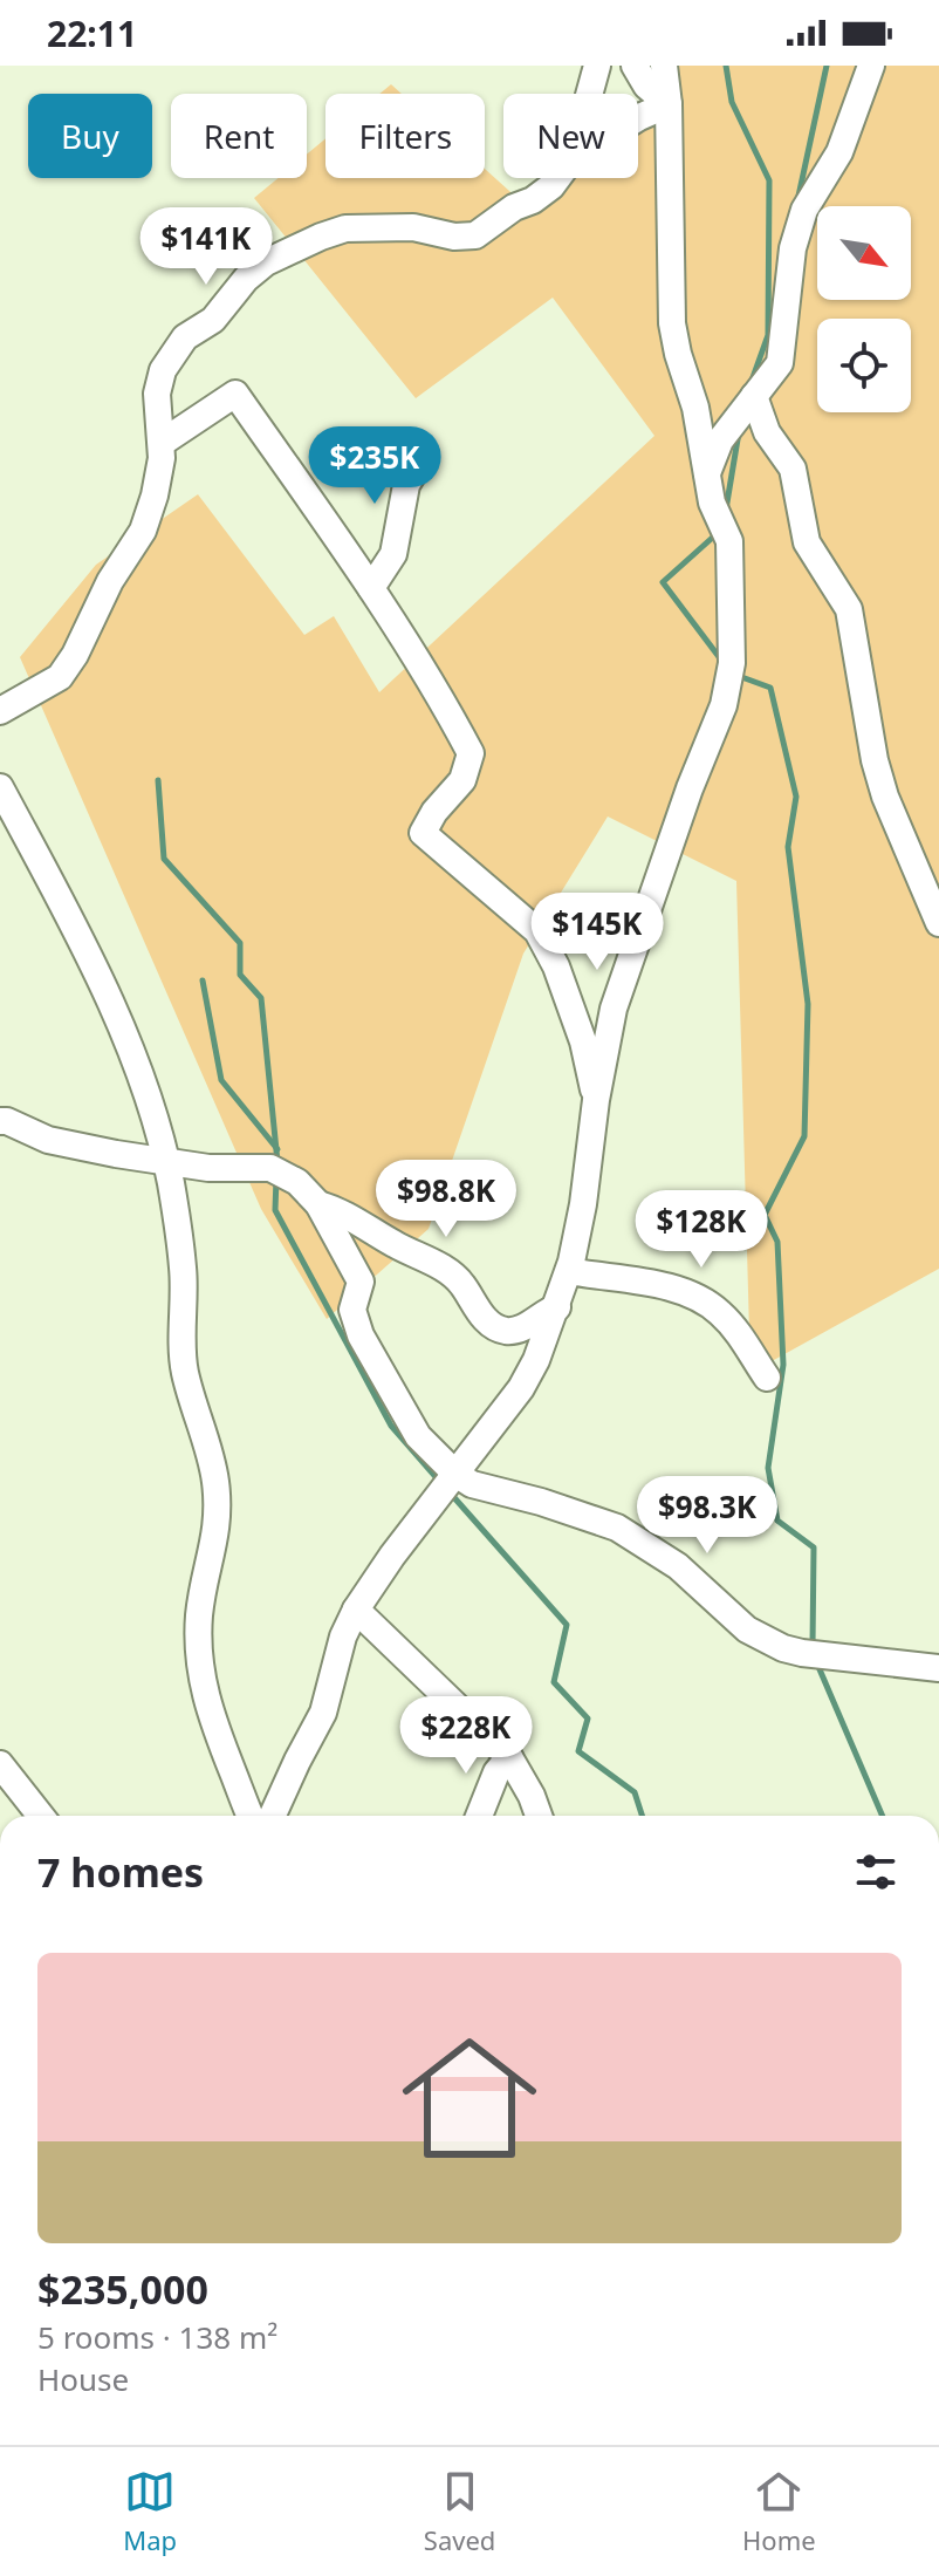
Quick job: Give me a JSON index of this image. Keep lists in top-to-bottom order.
{
  "north": "bottom right",
  "page": {
    "status": "22:11",
    "chip": [
      "Buy",
      "Rent",
      "Filters",
      "New"
    ],
    "price": [
      "$141K",
      "$235K",
      "$145K",
      "$98.8K",
      "$128K",
      "$98.3K",
      "$228K"
    ],
    "heading": "7 homes",
    "list": [
      {
        "name": "$235,000",
        "note": "5 rooms · 138 m² · House"
      }
    ],
    "tabs": ["Map", "Saved", "Home"]
  }
}
